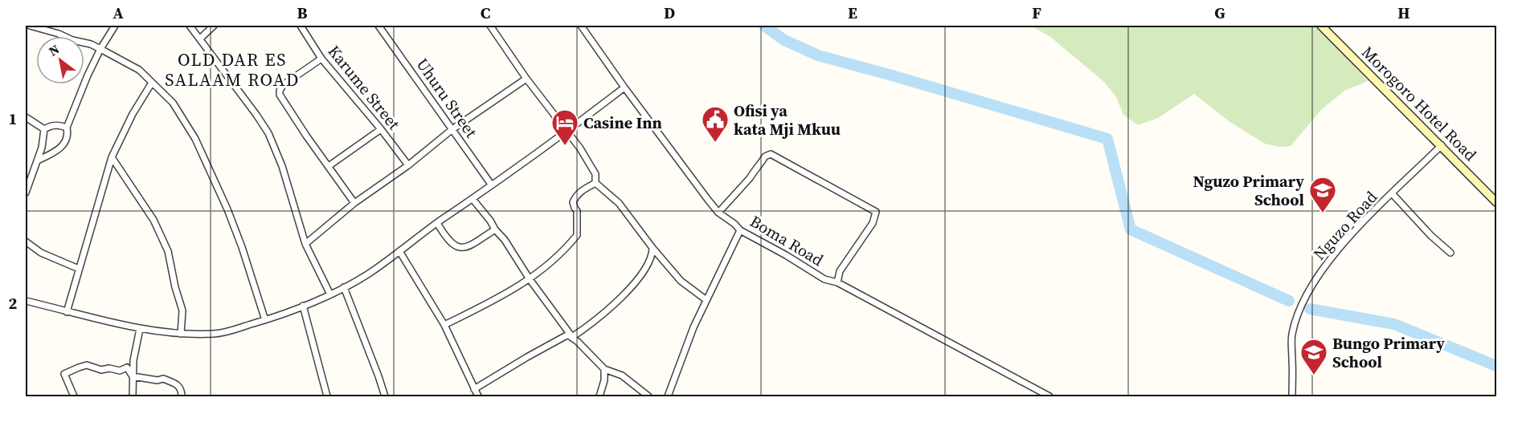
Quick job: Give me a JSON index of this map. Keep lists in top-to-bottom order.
{
  "streets": {
    "street": [
      "Karume Street",
      "Uhuru Street",
      "Morogoro Hotel Road",
      "Nguzo Road",
      "Boma Road"
    ]
  },
  "crossings": [
    ["Morogoro Hotel Road", "Nguzo Road"]
  ],
  "districts": ["OLD DAR ES SALAAM ROAD"],
  "places": {
    "public building": ["Ofisi ya kata Mji Mkuu"],
    "hotel": ["Casine Inn"],
    "school or university": ["Nguzo Primary School", "Bungo Primary School"]
  },
  "north": "top left",
  "grid": {
    "columns": [
      "A",
      "B",
      "C",
      "D",
      "E",
      "F",
      "G",
      "H"
    ],
    "rows": ["1", "2"]
  }
}
